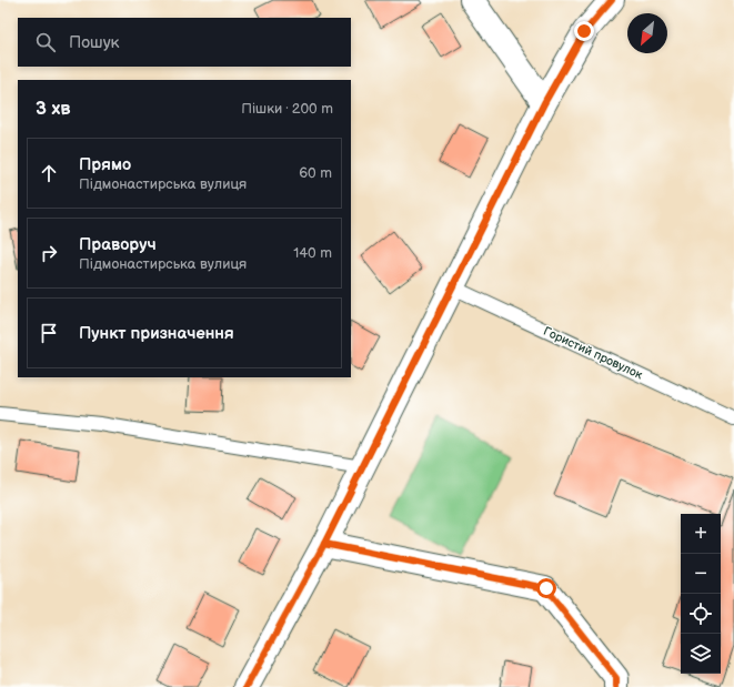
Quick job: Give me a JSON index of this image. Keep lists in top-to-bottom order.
{
  "streets": {
    "lane": ["Гористий провулок"]
  },
  "north": "bottom left",
  "page": {
    "search": "Пошук",
    "heading": ["3 хв", "Пішки · 200 m"],
    "list": [
      ["Прямо", "Підмонастирська вулиця", "60 m"],
      ["Праворуч", "Підмонастирська вулиця", "140 m"],
      "Пункт призначення"
    ],
    "map_buttons": ["+", "−"]
  }
}
